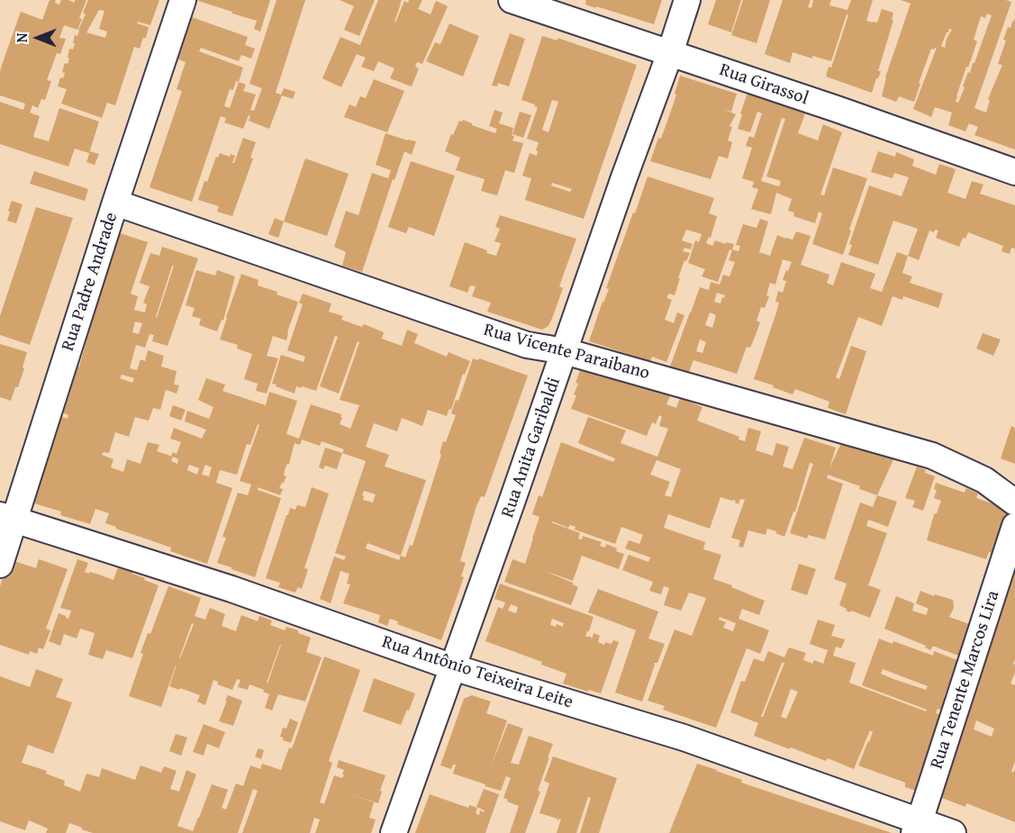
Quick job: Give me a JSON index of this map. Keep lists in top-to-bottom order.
{
  "streets": {
    "street": [
      "Rua Girassol",
      "Rua Padre Andrade",
      "Rua Vicente Paraibano",
      "Rua Anita Garibaldi",
      "Rua Antônio Teixeira Leite",
      "Rua Tenente Marcos Lira"
    ]
  },
  "crossings": [
    ["Rua Girassol", "Rua Anita Garibaldi"],
    ["Rua Padre Andrade", "Rua Vicente Paraibano"],
    ["Rua Padre Andrade", "Rua Antônio Teixeira Leite"],
    ["Rua Vicente Paraibano", "Rua Anita Garibaldi"],
    ["Rua Anita Garibaldi", "Rua Antônio Teixeira Leite"],
    ["Rua Antônio Teixeira Leite", "Rua Tenente Marcos Lira"]
  ],
  "north": "left"
}
